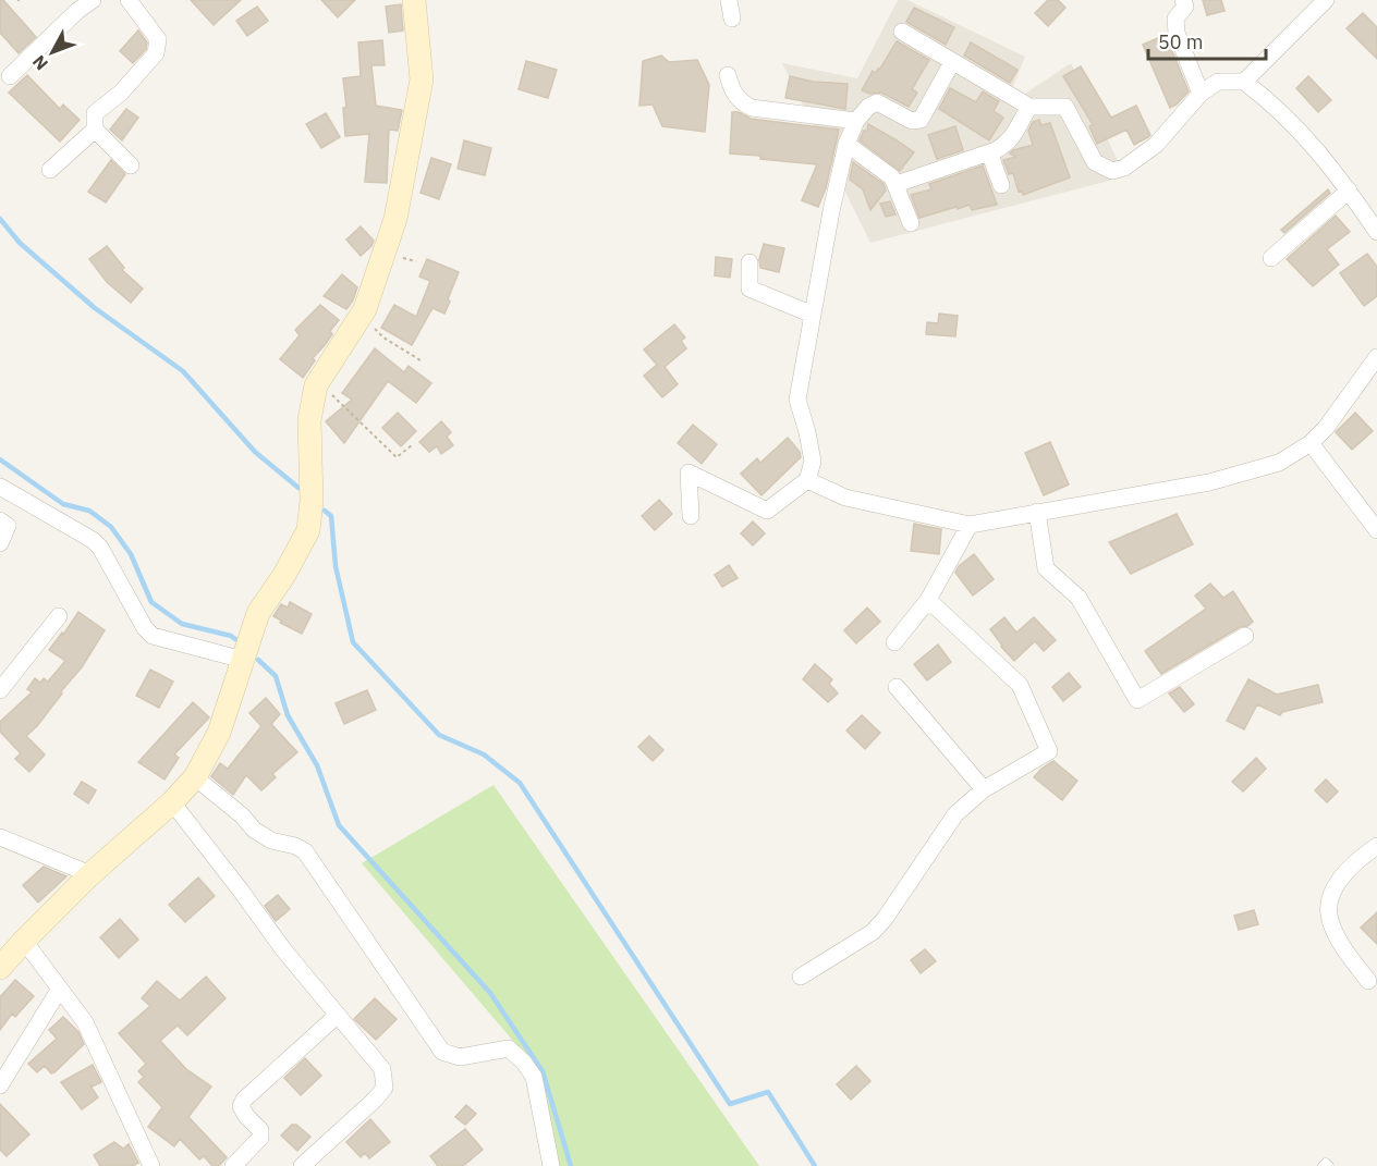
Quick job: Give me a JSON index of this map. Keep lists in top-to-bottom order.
{
  "scale_bar": "50 m",
  "north": "bottom left"
}
